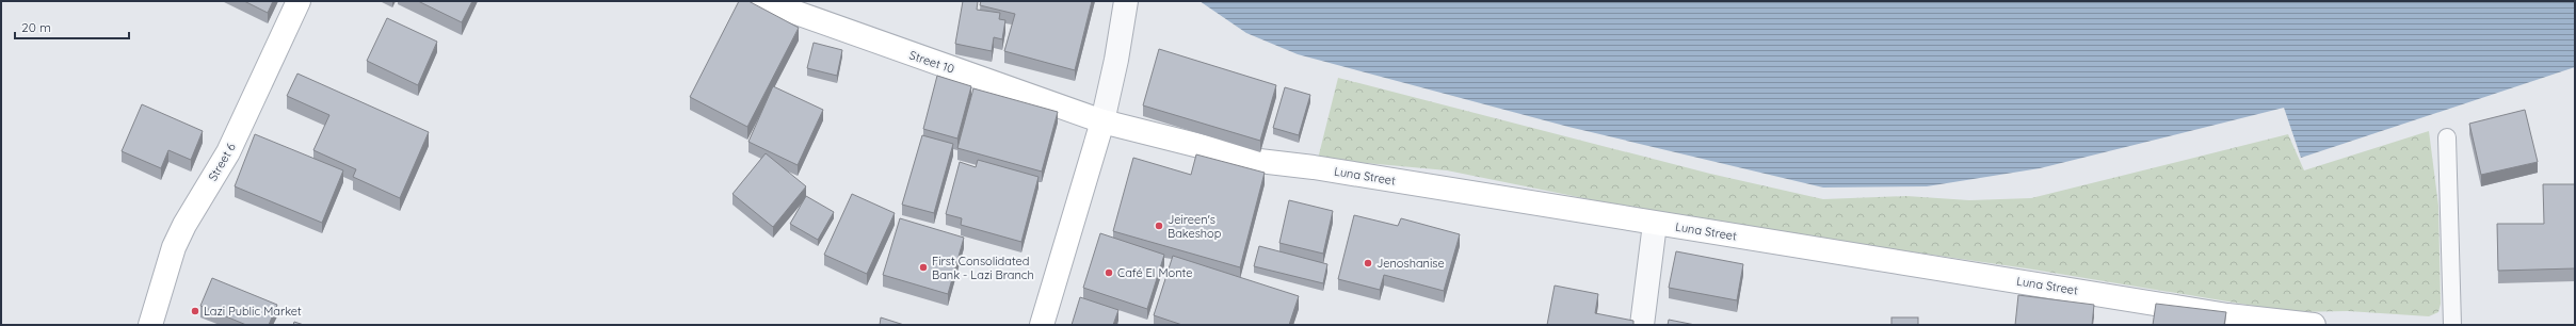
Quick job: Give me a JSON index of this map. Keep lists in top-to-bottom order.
{
  "streets": {
    "street": ["Street 10", "Street 6", "Luna Street"]
  },
  "crossings": [
    ["Street 10", "Luna Street"]
  ],
  "places": [
    "Jeireen's Bakeshop",
    "Jenoshanise",
    "First Consolidated Bank - Lazi Branch",
    "Café El Monte",
    "Lazi Public Market"
  ],
  "scale_bar": "20 m"
}
